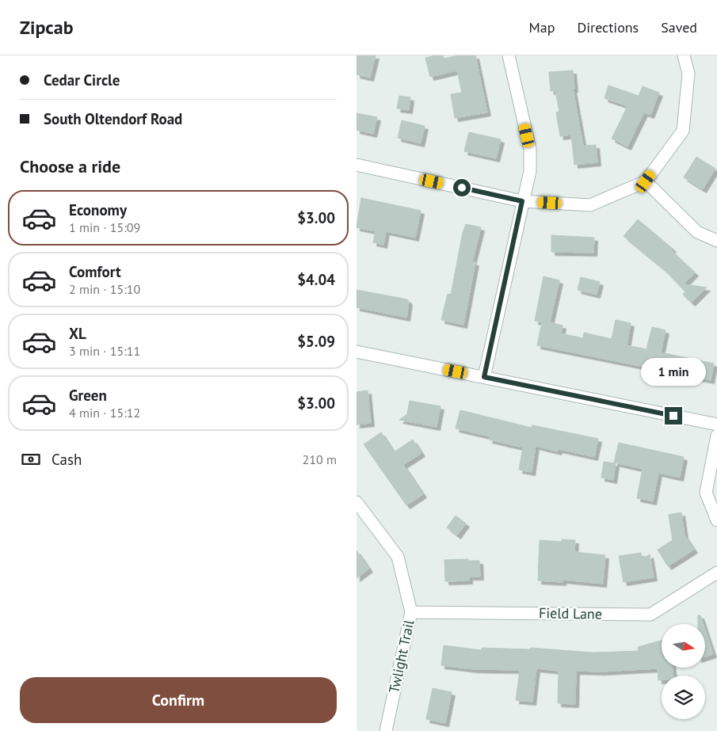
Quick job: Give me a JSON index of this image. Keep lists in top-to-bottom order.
{
  "streets": {
    "street": ["Field Lane", "Twlight Trail"]
  },
  "crossings": [
    ["Field Lane", "Twlight Trail"]
  ],
  "north": "right",
  "page": {
    "header": "Zipcab",
    "nav": ["Map", "Directions", "Saved"],
    "banner": ["Cedar Circle", "South Oltendorf Road"],
    "heading": "Choose a ride",
    "list": [
      {
        "name": "Economy",
        "note": "1 min · 15:09",
        "value": "$3.00"
      },
      {
        "name": "Comfort",
        "note": "2 min · 15:10",
        "value": "$4.04"
      },
      {
        "name": "XL",
        "note": "3 min · 15:11",
        "value": "$5.09"
      },
      {
        "name": "Green",
        "note": "4 min · 15:12",
        "value": "$3.00"
      }
    ],
    "bubble": "1 min",
    "pay": ["Cash", "210 m"],
    "buttons": "Confirm"
  }
}
